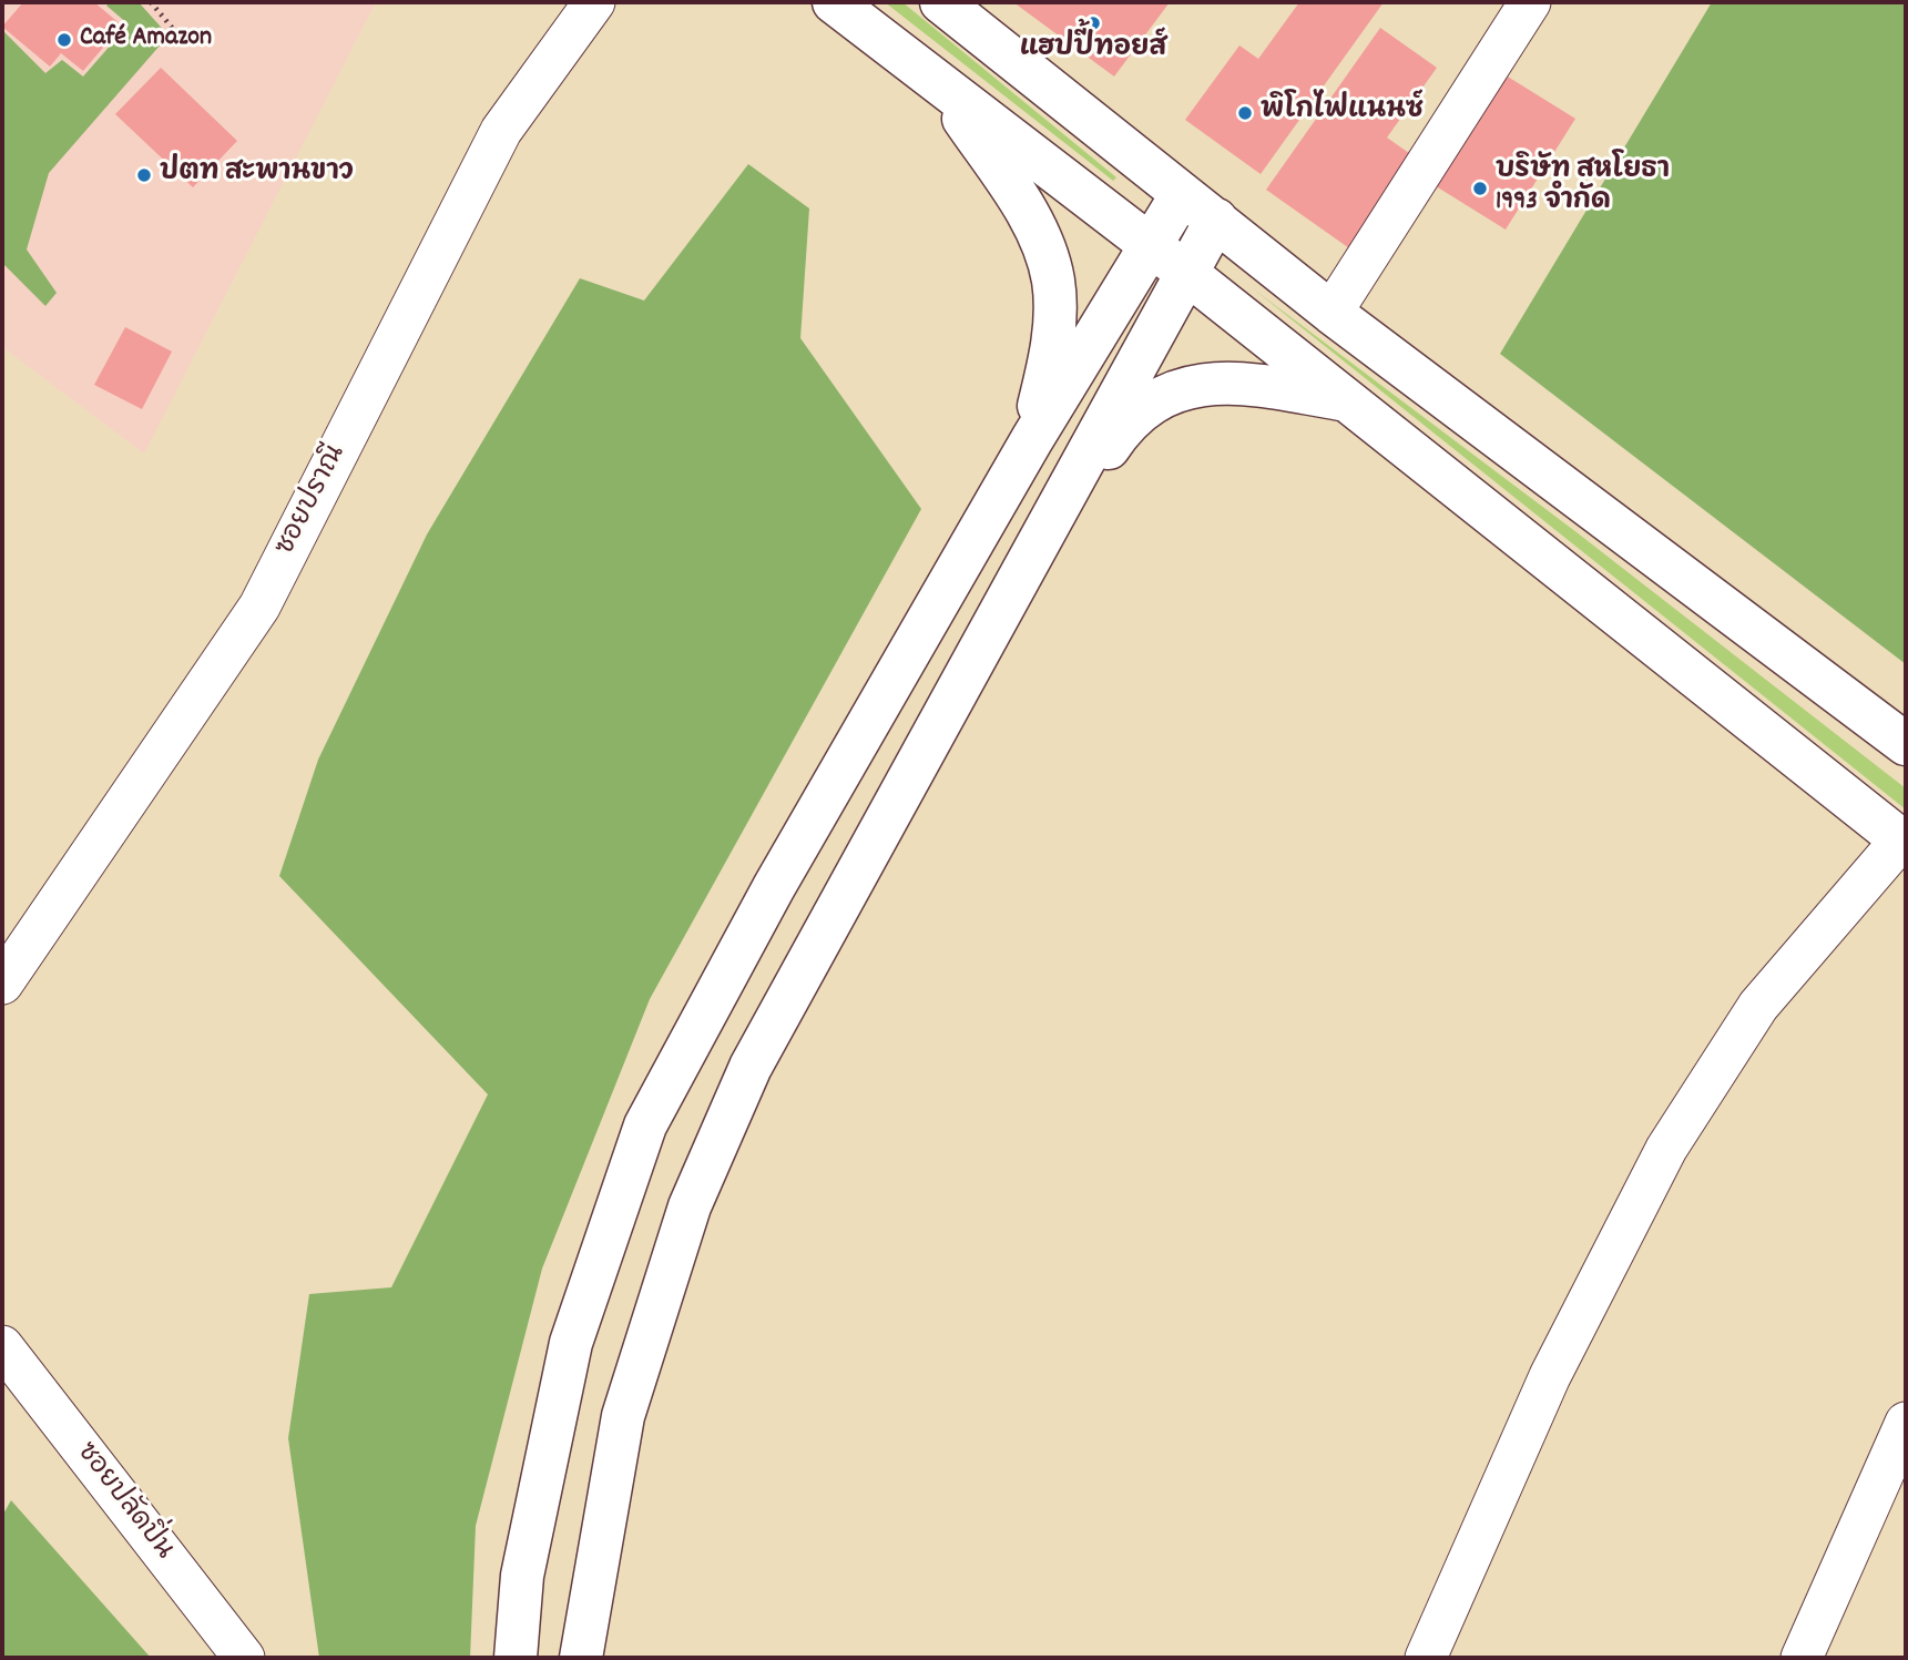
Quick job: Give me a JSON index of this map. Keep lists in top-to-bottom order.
{
  "streets": {
    "street": ["ซอยปราณี", "ซอยปลัดปิ่น"]
  },
  "places": [
    "แฮปปี้ทอยส์",
    "Café Amazon",
    "พิโกไฟแนนซ์",
    "ปตท สะพานขาว",
    "บริษัท สหโยธา 1993 จำกัด"
  ]
}
